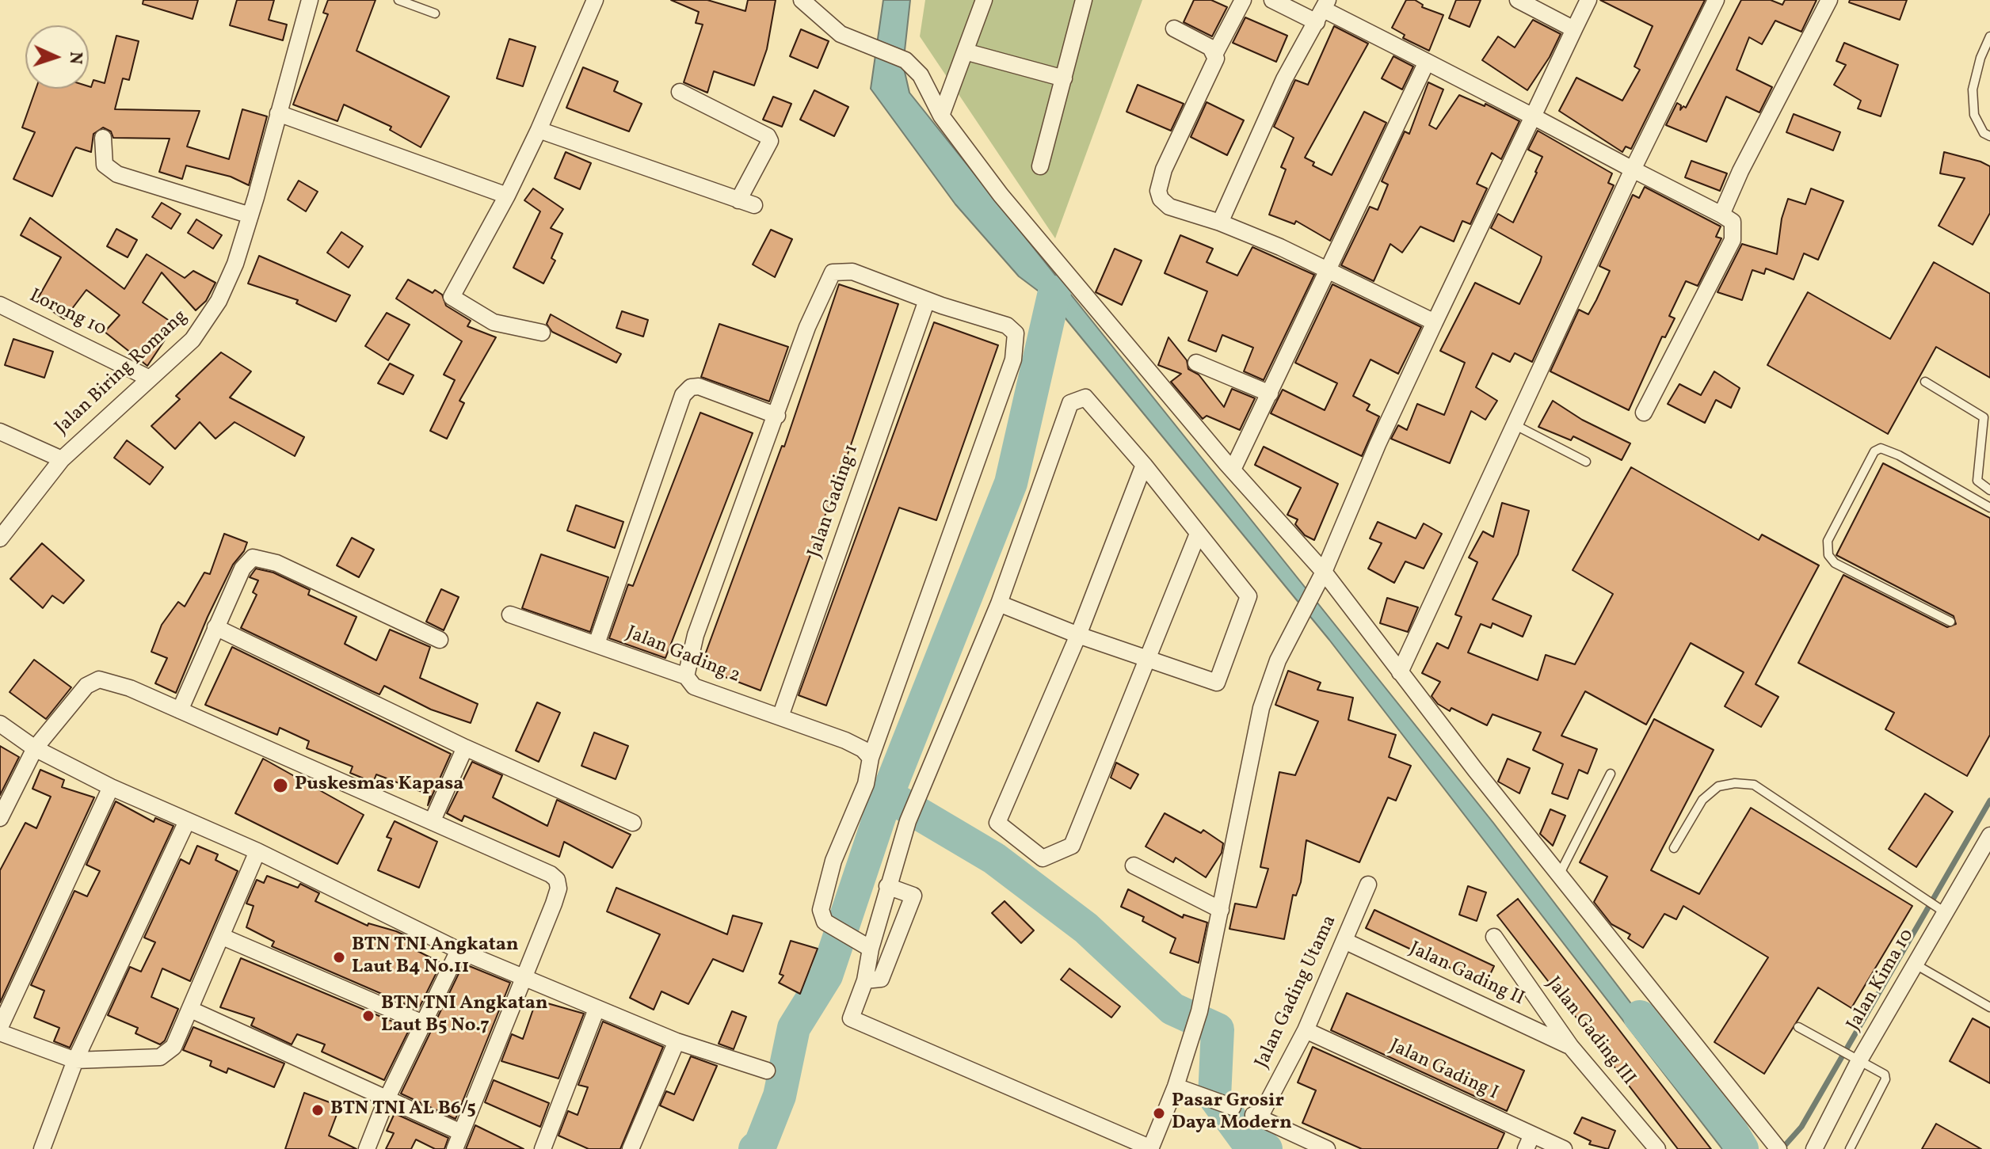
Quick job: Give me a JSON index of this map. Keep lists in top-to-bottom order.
{
  "streets": {
    "street": [
      "Lorong 10",
      "Jalan Biring Romang",
      "Jalan Gading 1",
      "Jalan Gading 2",
      "Jalan Gading II",
      "Jalan Kima 10",
      "Jalan Gading Utama",
      "Jalan Gading III",
      "Jalan Gading I"
    ]
  },
  "crossings": [
    ["Lorong 10", "Jalan Biring Romang"],
    ["Jalan Gading 1", "Jalan Gading 2"],
    ["Jalan Gading II", "Jalan Gading Utama"],
    ["Jalan Gading II", "Jalan Gading III"],
    ["Jalan Gading Utama", "Jalan Gading I"]
  ],
  "places": [
    "Puskesmas Kapasa",
    "BTN TNI Angkatan Laut B4 No.11",
    "BTN TNI Angkatan Laut B5 No.7",
    "BTN TNI AL B6/5",
    "Pasar Grosir Daya Modern"
  ],
  "north": "right"
}
